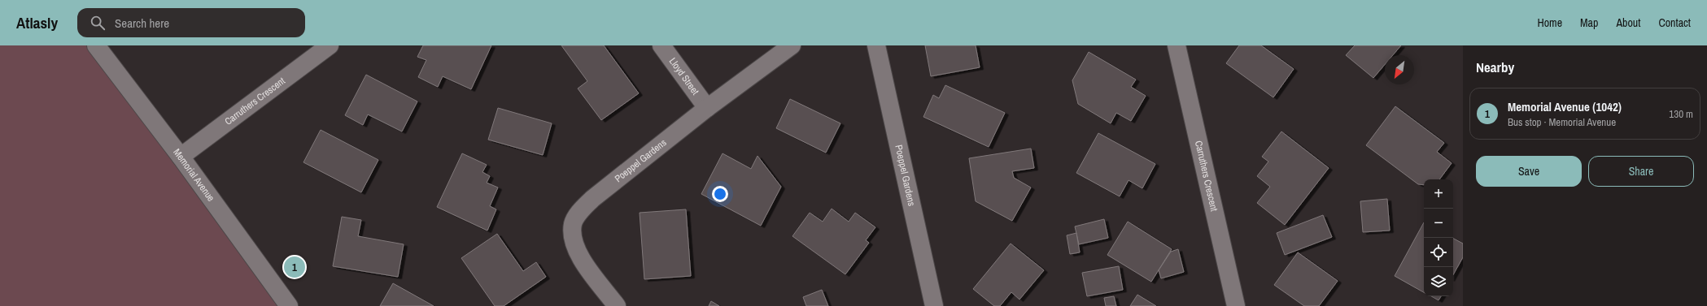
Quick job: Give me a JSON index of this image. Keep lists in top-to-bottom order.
{
  "streets": {
    "street": [
      "Lloyd Street",
      "Carruthers Crescent",
      "Poeppel Gardens",
      "Memorial Avenue"
    ]
  },
  "crossings": [
    ["Lloyd Street", "Poeppel Gardens"],
    ["Carruthers Crescent", "Memorial Avenue"]
  ],
  "north": "bottom left",
  "page": {
    "header": "Atlasly",
    "search": "Search here",
    "nav": [
      "Home",
      "Map",
      "About",
      "Contact"
    ],
    "heading": "Nearby",
    "list": [
      {
        "mark": "1",
        "name": "Memorial Avenue (1042)",
        "note": "Bus stop · Memorial Avenue",
        "value": "130 m"
      }
    ],
    "buttons": ["Save", "Share"],
    "map_buttons": ["+", "−"],
    "pins": "1"
  }
}
